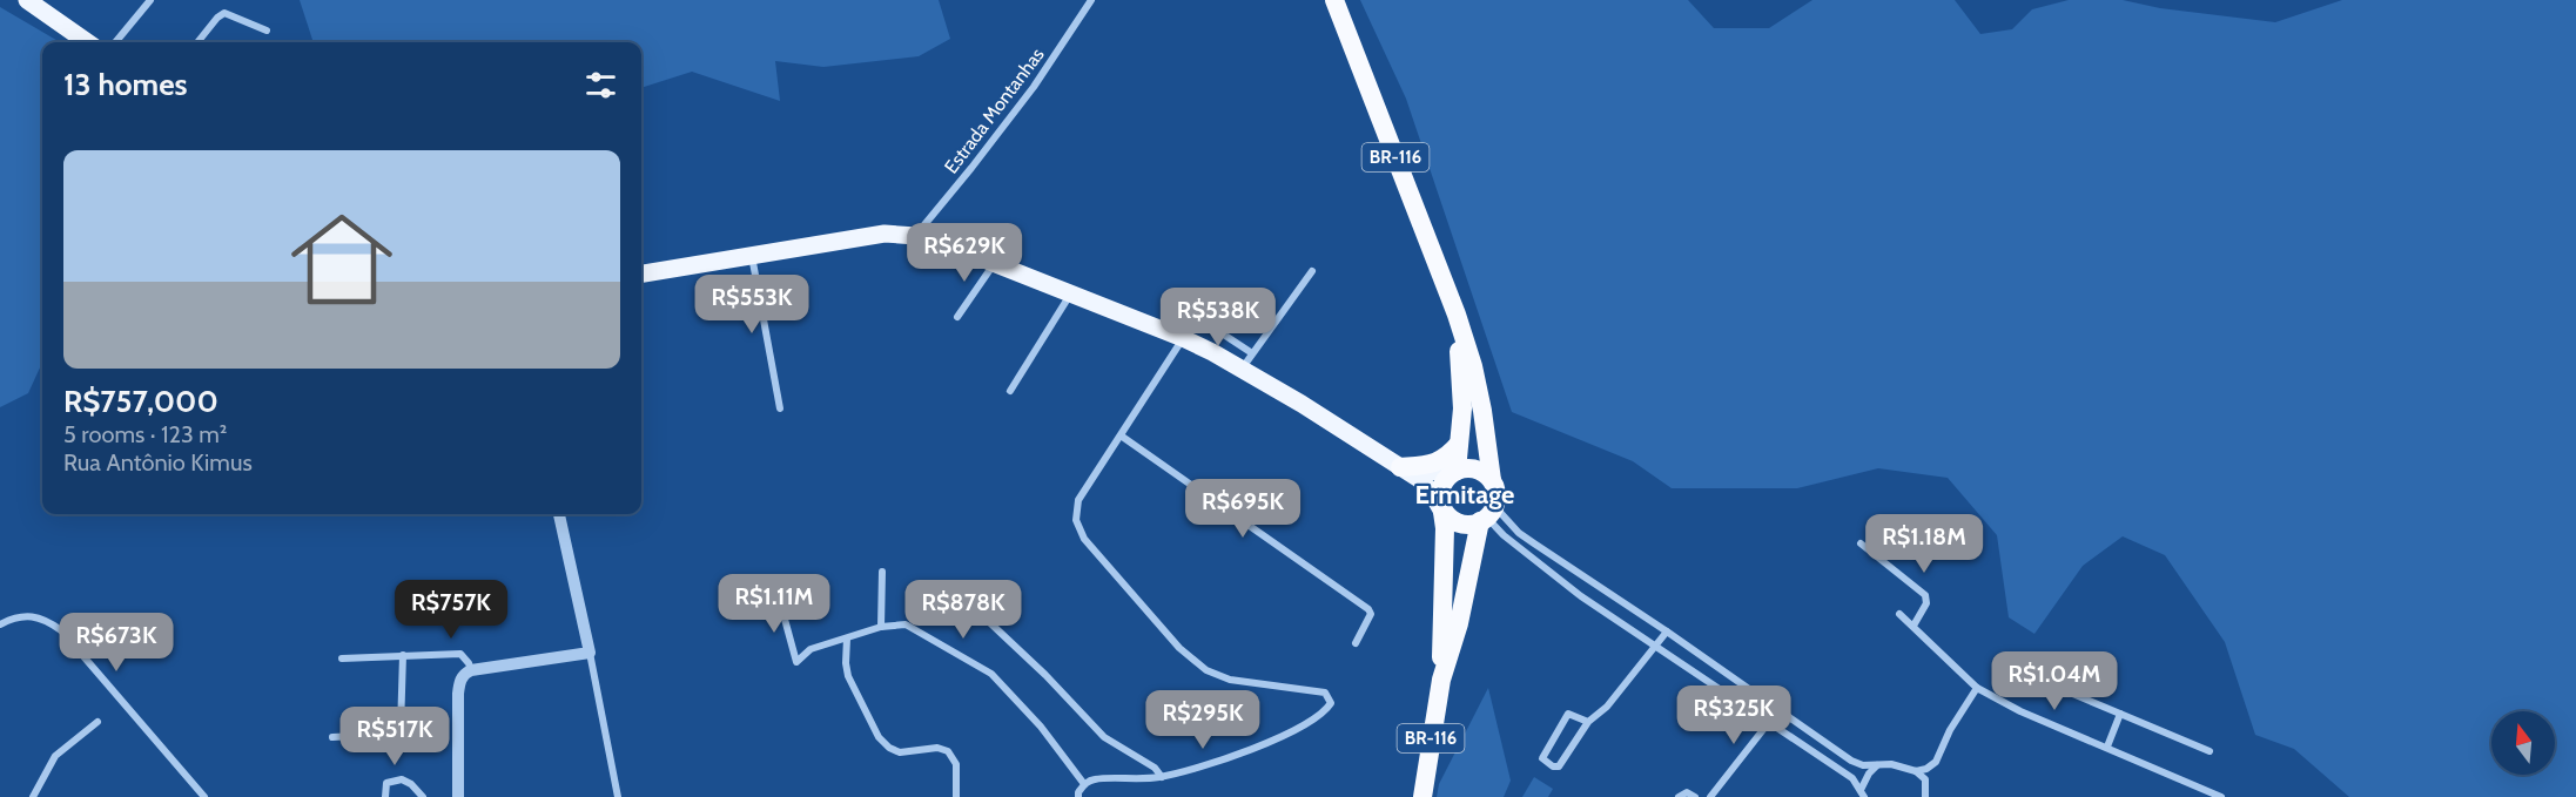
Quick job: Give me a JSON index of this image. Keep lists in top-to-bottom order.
{
  "streets": {
    "highway": ["BR-116"],
    "street": ["Estrada Montanhas"]
  },
  "districts": ["Ermitage"],
  "north": "top",
  "page": {
    "heading": "13 homes",
    "list": [
      {
        "name": "R$757,000",
        "note": "5 rooms · 123 m² · Rua Antônio Kimus"
      }
    ],
    "price": [
      "R$629K",
      "R$553K",
      "R$538K",
      "R$695K",
      "R$1.18M",
      "R$1.11M",
      "R$757K",
      "R$878K",
      "R$673K",
      "R$1.04M",
      "R$325K",
      "R$295K",
      "R$517K"
    ]
  }
}
